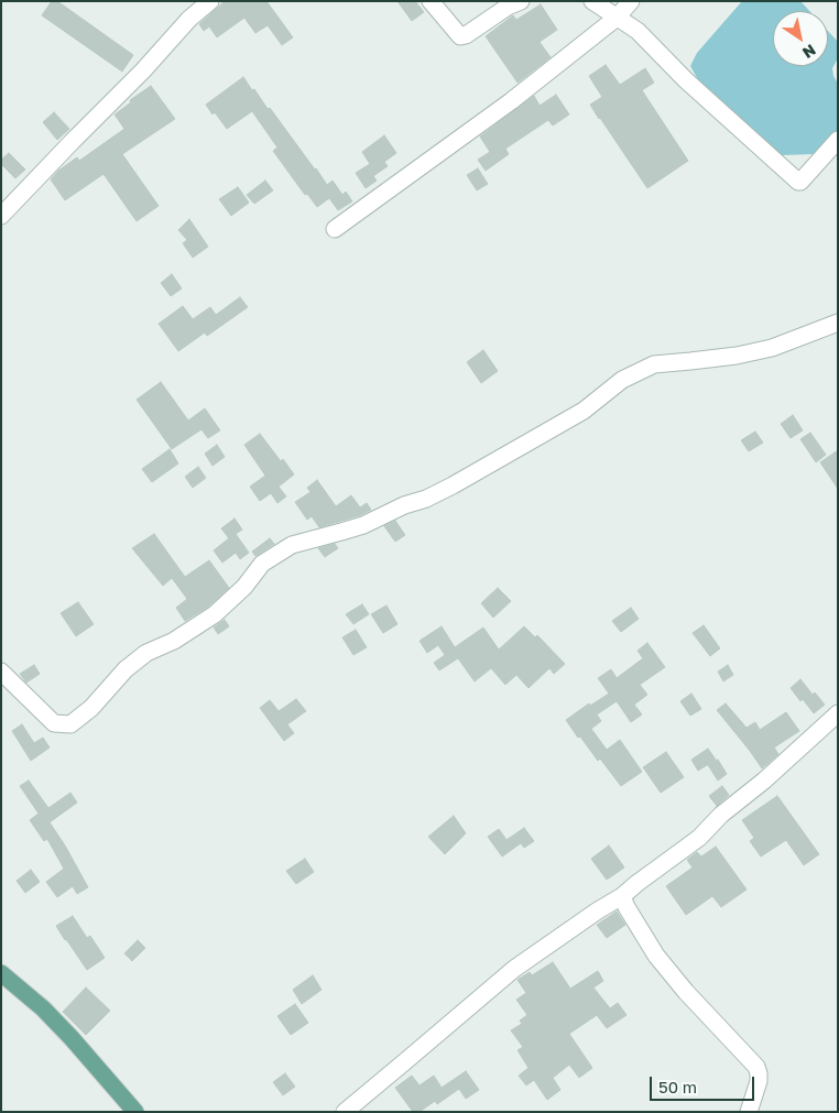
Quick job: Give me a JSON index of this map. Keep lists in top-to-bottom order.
{
  "scale_bar": "50 m",
  "north": "bottom right"
}
